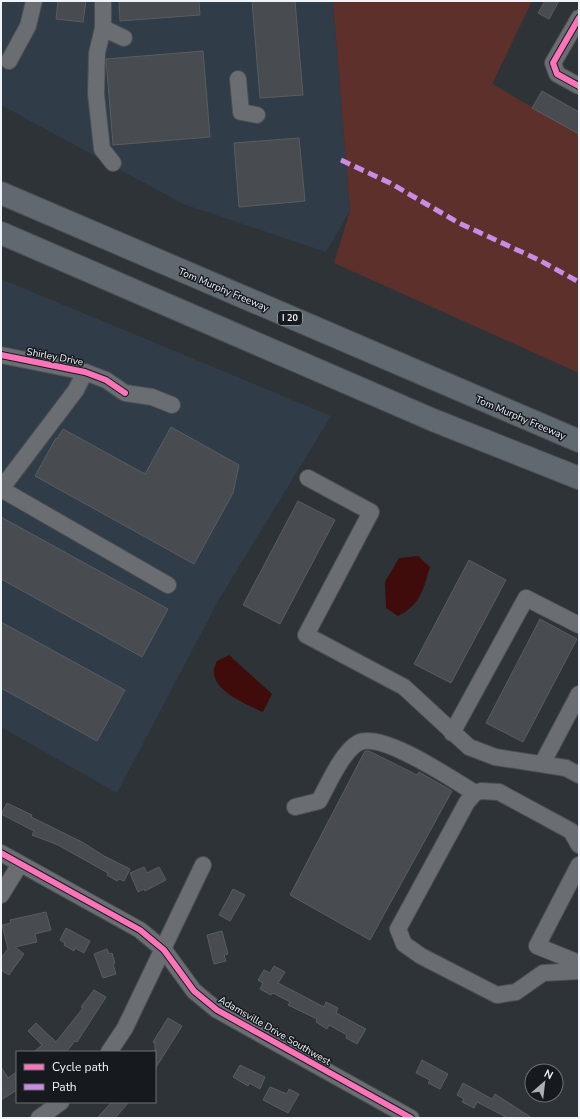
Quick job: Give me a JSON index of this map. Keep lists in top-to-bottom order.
{
  "streets": {
    "highway": ["Tom Murphy Freeway", "I 20"],
    "street": ["Shirley Drive", "Adamsville Drive Southwest"]
  },
  "legend": ["Cycle path", "Path"],
  "north": "top right"
}
